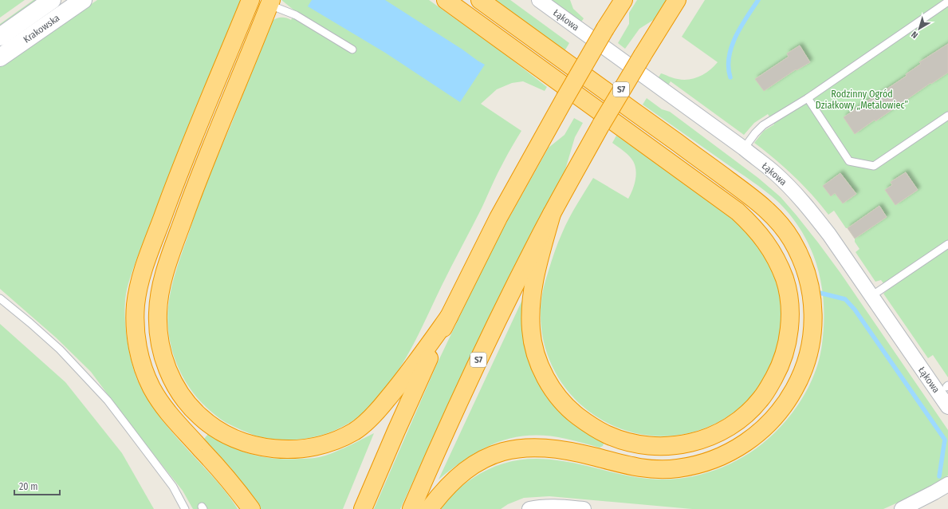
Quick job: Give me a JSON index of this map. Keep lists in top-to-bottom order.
{
  "streets": {
    "highway": ["S7"],
    "street": ["Łąkowa", "Krakowska"]
  },
  "parks": ["Rodzinny Ogród Działkowy „Metalowiec”"],
  "scale_bar": "20 m",
  "north": "bottom left"
}
